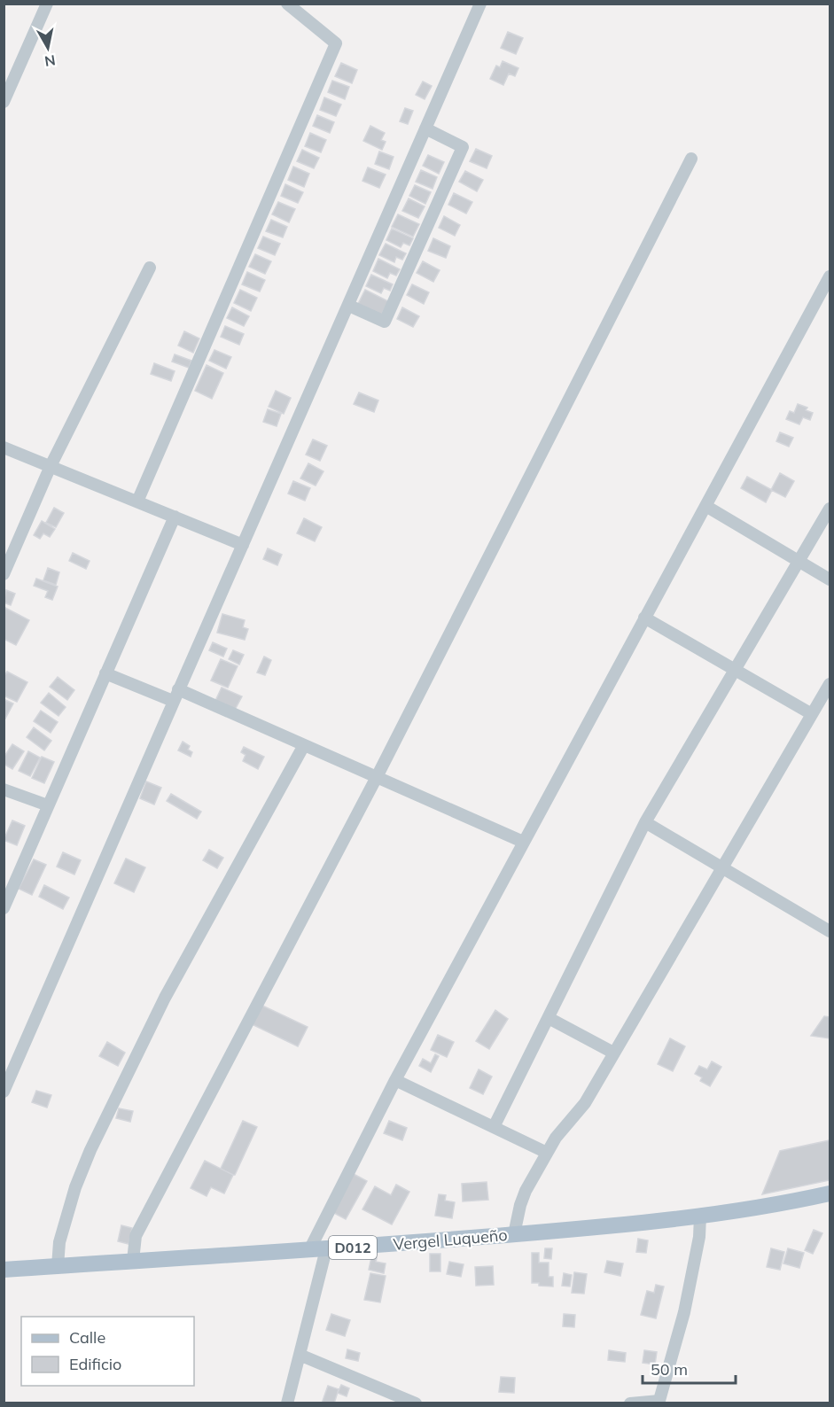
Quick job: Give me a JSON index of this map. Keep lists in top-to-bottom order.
{
  "streets": {
    "main road": ["Vergel Luqueño", "D012"]
  },
  "legend": ["Calle", "Edificio"],
  "scale_bar": "50 m",
  "north": "bottom"
}
